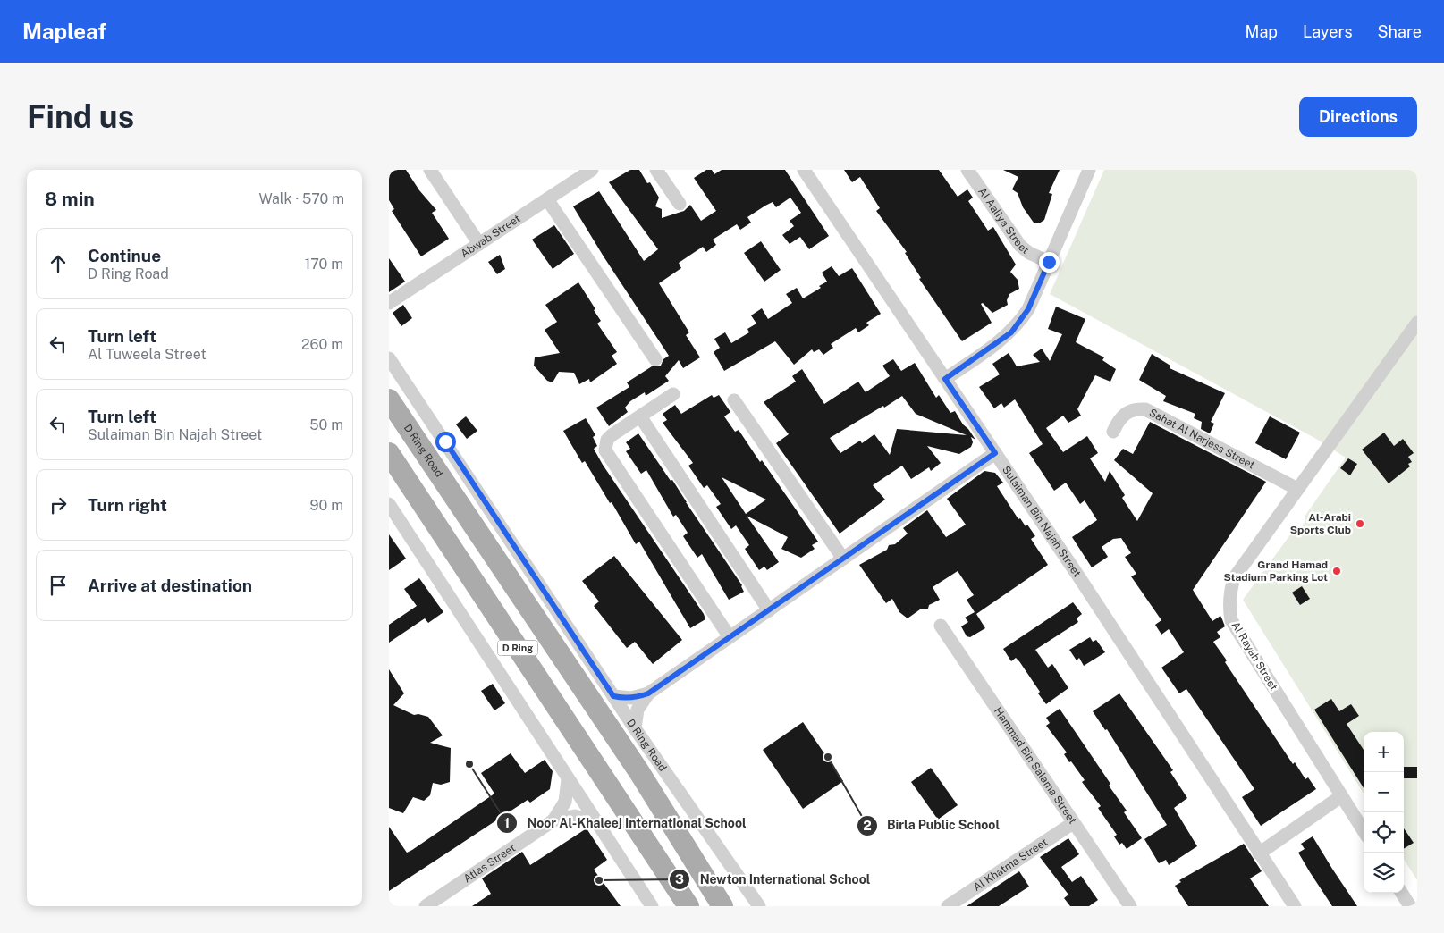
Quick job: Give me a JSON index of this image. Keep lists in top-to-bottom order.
{
  "streets": {
    "main road": ["D Ring Road", "D Ring"],
    "street": [
      "Al Aaliya Street",
      "Abwab Street",
      "Sahat Al Narjess Street",
      "Sulaiman Bin Najah Street",
      "Al Rayah Street",
      "Hammad Bin Salama Street",
      "Atlas Street",
      "Al Khatma Street"
    ]
  },
  "crossings": [
    ["Sahat Al Narjess Street", "Al Rayah Street"],
    ["Hammad Bin Salama Street", "Al Khatma Street"]
  ],
  "places": [
    "Al-Arabi Sports Club",
    "Grand Hamad Stadium Parking Lot",
    "Birla Public School",
    "Noor Al-Khaleej International School",
    "Newton International School"
  ],
  "page": {
    "header": "Mapleaf",
    "nav": ["Map", "Layers", "Share"],
    "buttons": "Directions",
    "title": "Find us",
    "heading": ["8 min", "Walk · 570 m"],
    "list": [
      ["Continue", "D Ring Road", "170 m"],
      ["Turn left", "Al Tuweela Street", "260 m"],
      ["Turn left", "Sulaiman Bin Najah Street", "50 m"],
      ["Turn right", "90 m"],
      "Arrive at destination"
    ],
    "map_buttons": ["+", "−"]
  }
}
